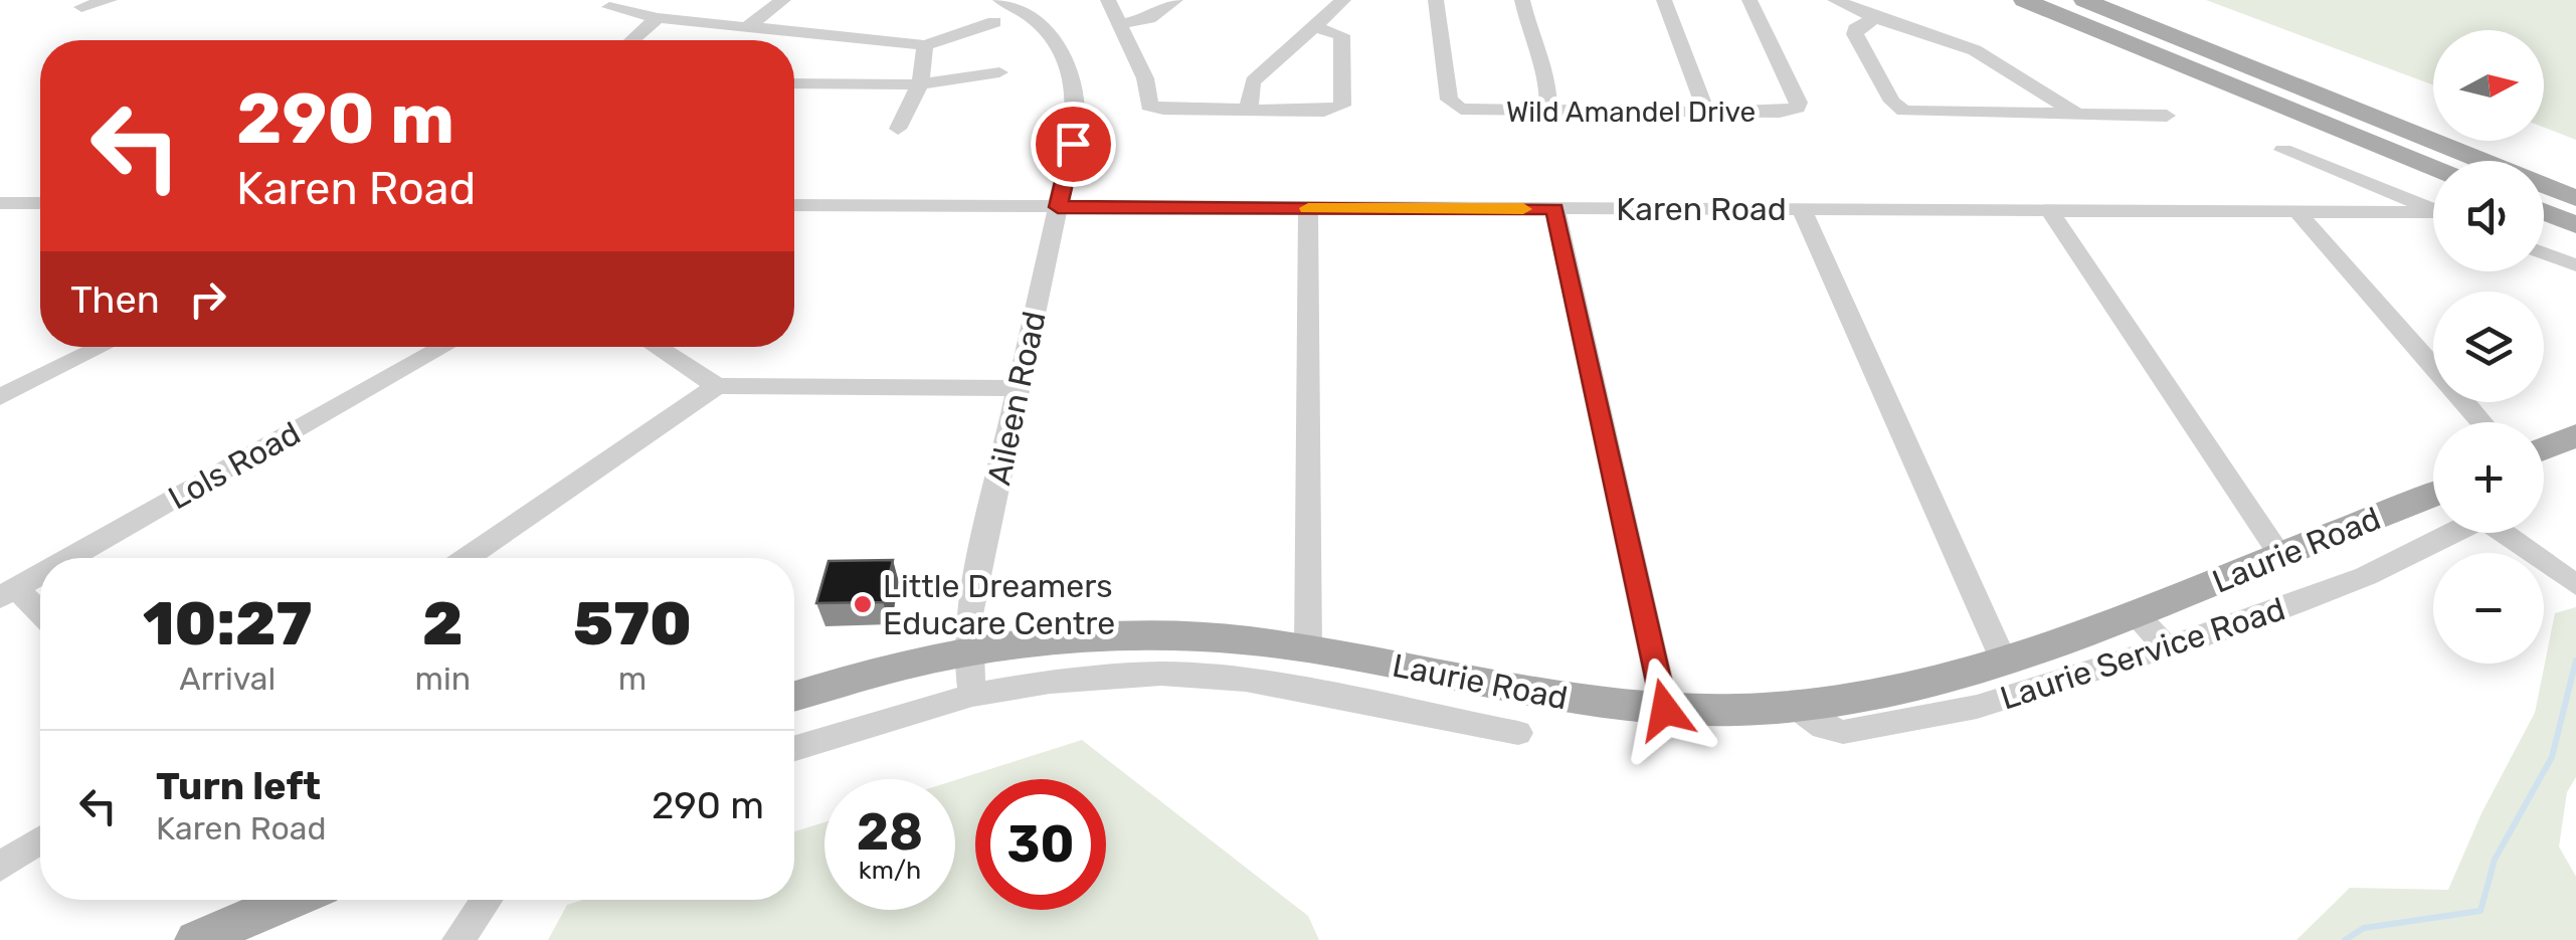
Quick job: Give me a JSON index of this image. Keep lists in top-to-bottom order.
{
  "streets": {
    "main road": ["Laurie Road"],
    "street": [
      "Wild Amandel Drive",
      "Karen Road",
      "Aileen Road",
      "Lols Road",
      "Laurie Service Road"
    ]
  },
  "crossings": [
    ["Karen Road", "Aileen Road"],
    ["Aileen Road", "Laurie Road"],
    ["Laurie Road", "Laurie Service Road"]
  ],
  "places": ["Little Dreamers Educare Centre"],
  "north": "right",
  "page": {
    "map_buttons": ["+", "−"],
    "turn": ["290 m", "Karen Road"],
    "then": "Then",
    "eta": [
      "10:27",
      "Arrival",
      "2",
      "min",
      "570",
      "m"
    ],
    "list": [
      {
        "name": "Turn left",
        "note": "Karen Road",
        "value": "290 m"
      }
    ],
    "speed": "28 km/h",
    "limit": "30"
  }
}
